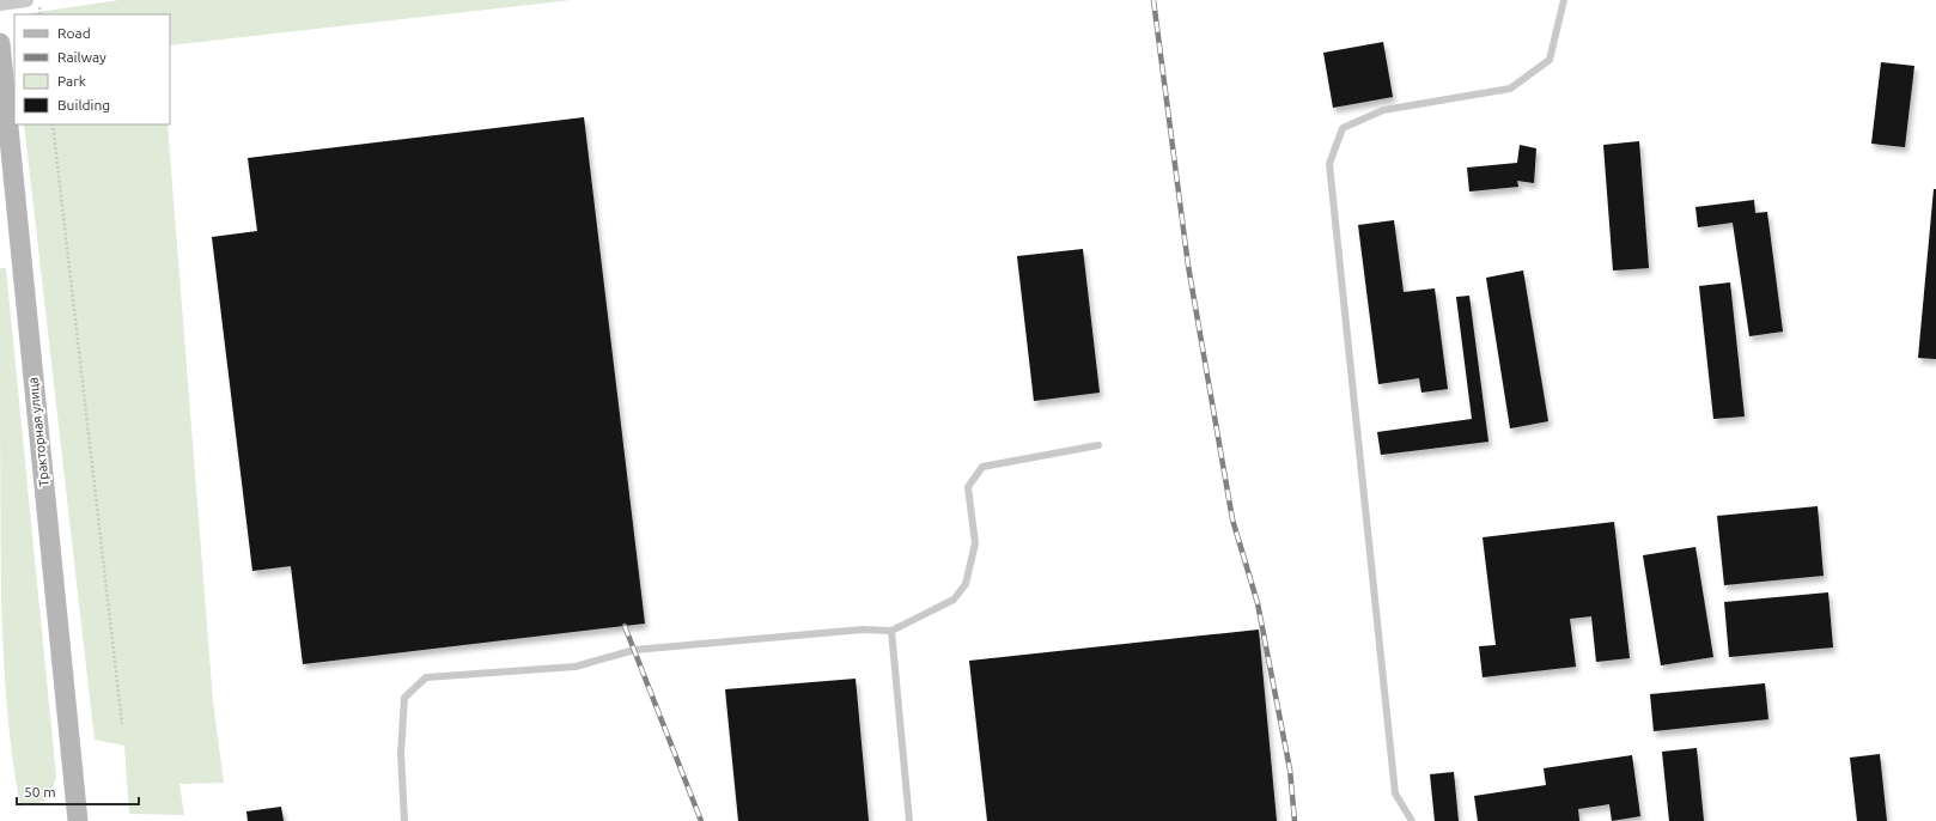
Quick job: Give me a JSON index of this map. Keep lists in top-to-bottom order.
{
  "streets": {
    "street": ["Тракторная улица"]
  },
  "legend": [
    "Road",
    "Railway",
    "Park",
    "Building"
  ],
  "scale_bar": "50 m"
}
